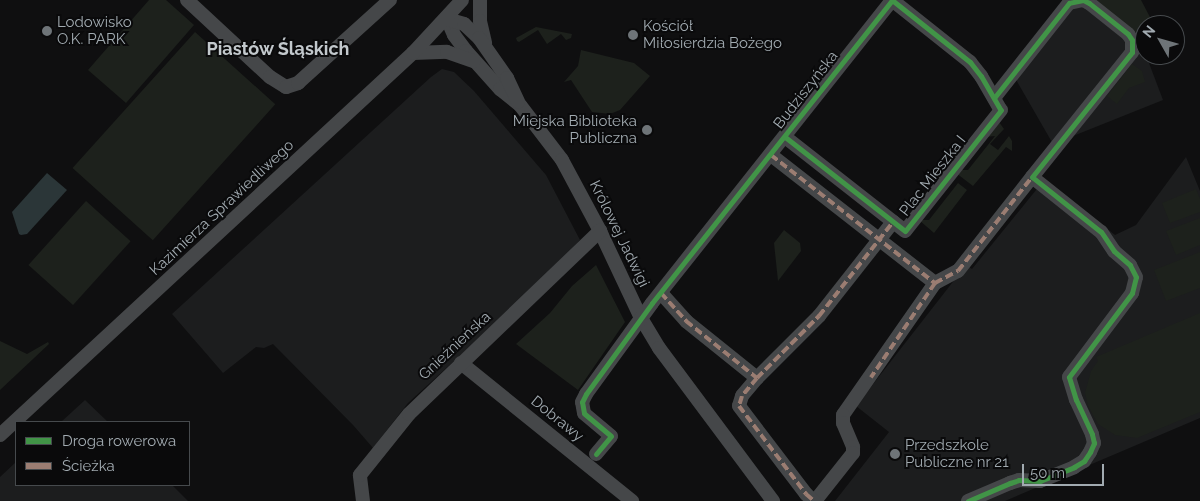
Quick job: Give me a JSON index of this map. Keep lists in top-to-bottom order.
{
  "streets": {
    "street": [
      "Budziszyńska",
      "Plac Mieszka I",
      "Kazimierza Sprawiedliwego",
      "Królowej Jadwigi",
      "Gnieźnieńska",
      "Dobrawy"
    ]
  },
  "crossings": [
    ["Budziszyńska", "Plac Mieszka I"],
    ["Budziszyńska", "Królowej Jadwigi"],
    ["Kazimierza Sprawiedliwego", "Królowej Jadwigi"],
    ["Królowej Jadwigi", "Gnieźnieńska"],
    ["Gnieźnieńska", "Dobrawy"]
  ],
  "districts": ["Piastów Śląskich"],
  "places": [
    "Lodowisko O.K. PARK",
    "Kościół Miłosierdzia Bożego",
    "Miejska Biblioteka Publiczna",
    "Przedszkole Publiczne nr 21"
  ],
  "legend": ["Droga rowerowa", "Ścieżka"],
  "scale_bar": "50 m",
  "north": "top left"
}
